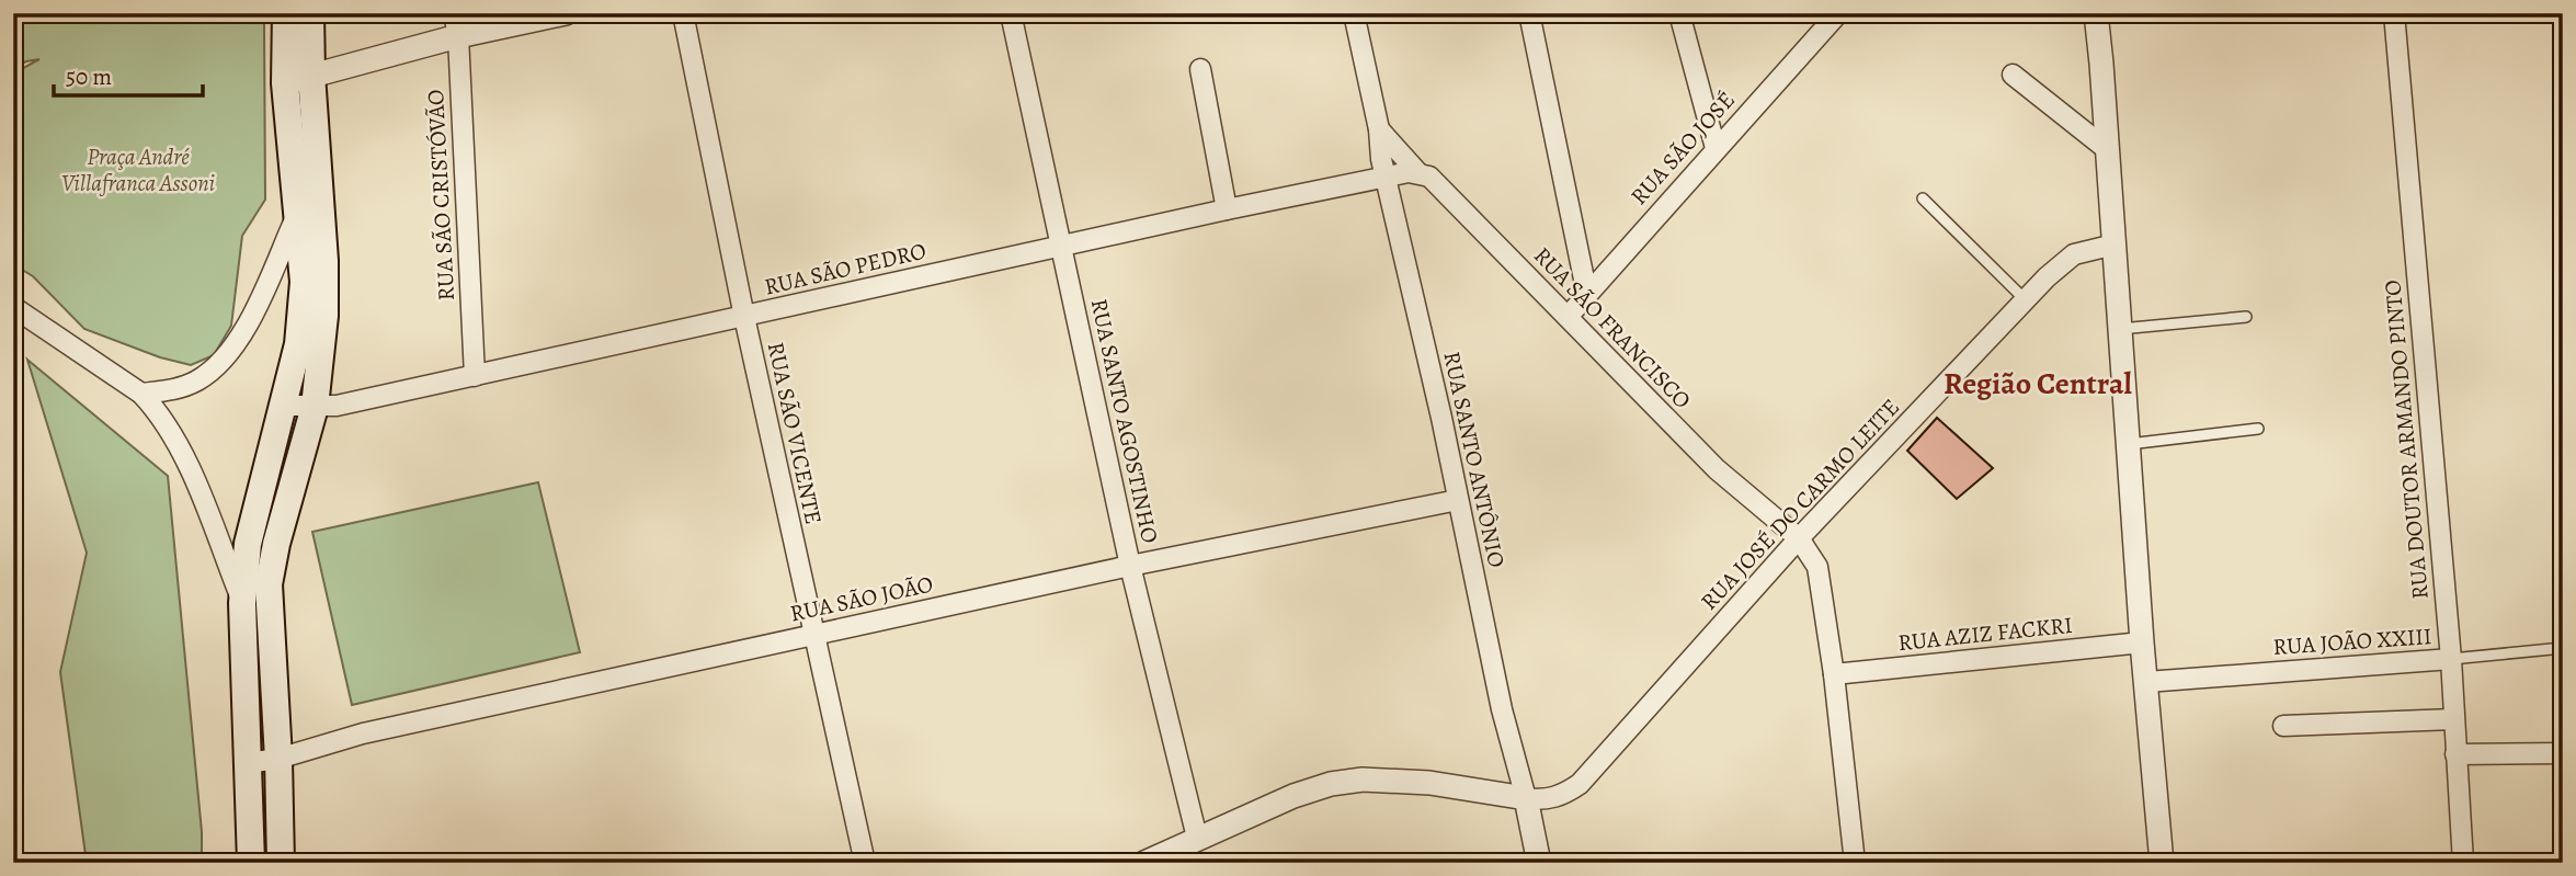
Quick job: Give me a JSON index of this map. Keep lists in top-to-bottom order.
{
  "streets": {
    "street": [
      "RUA SÃO JOSÉ",
      "RUA SÃO CRISTÓVÃO",
      "RUA SÃO PEDRO",
      "RUA SÃO FRANCISCO",
      "RUA SANTO AGOSTINHO",
      "RUA SÃO VICENTE",
      "RUA DOUTOR ARMANDO PINTO",
      "RUA SANTO ANTÔNIO",
      "RUA JOSÉ DO CARMO LEITE",
      "RUA SÃO JOÃO",
      "RUA AZIZ FACKRI",
      "RUA JOÃO XXIII"
    ]
  },
  "crossings": [
    ["RUA SÃO JOSÉ", "RUA SÃO FRANCISCO"],
    ["RUA SÃO CRISTÓVÃO", "RUA SÃO PEDRO"],
    ["RUA SÃO PEDRO", "RUA SANTO AGOSTINHO"],
    ["RUA SÃO PEDRO", "RUA SÃO VICENTE"],
    ["RUA SÃO PEDRO", "RUA SANTO ANTÔNIO"],
    ["RUA SÃO FRANCISCO", "RUA SANTO ANTÔNIO"],
    ["RUA SÃO FRANCISCO", "RUA JOSÉ DO CARMO LEITE"],
    ["RUA SÃO FRANCISCO", "RUA AZIZ FACKRI"],
    ["RUA SANTO AGOSTINHO", "RUA SÃO JOÃO"],
    ["RUA SÃO VICENTE", "RUA SÃO JOÃO"],
    ["RUA DOUTOR ARMANDO PINTO", "RUA JOÃO XXIII"],
    ["RUA SANTO ANTÔNIO", "RUA JOSÉ DO CARMO LEITE"],
    ["RUA SANTO ANTÔNIO", "RUA SÃO JOÃO"]
  ],
  "districts": ["Região Central"],
  "parks": ["Praça André Villafranca Assoni"],
  "scale_bar": "50 m"
}
